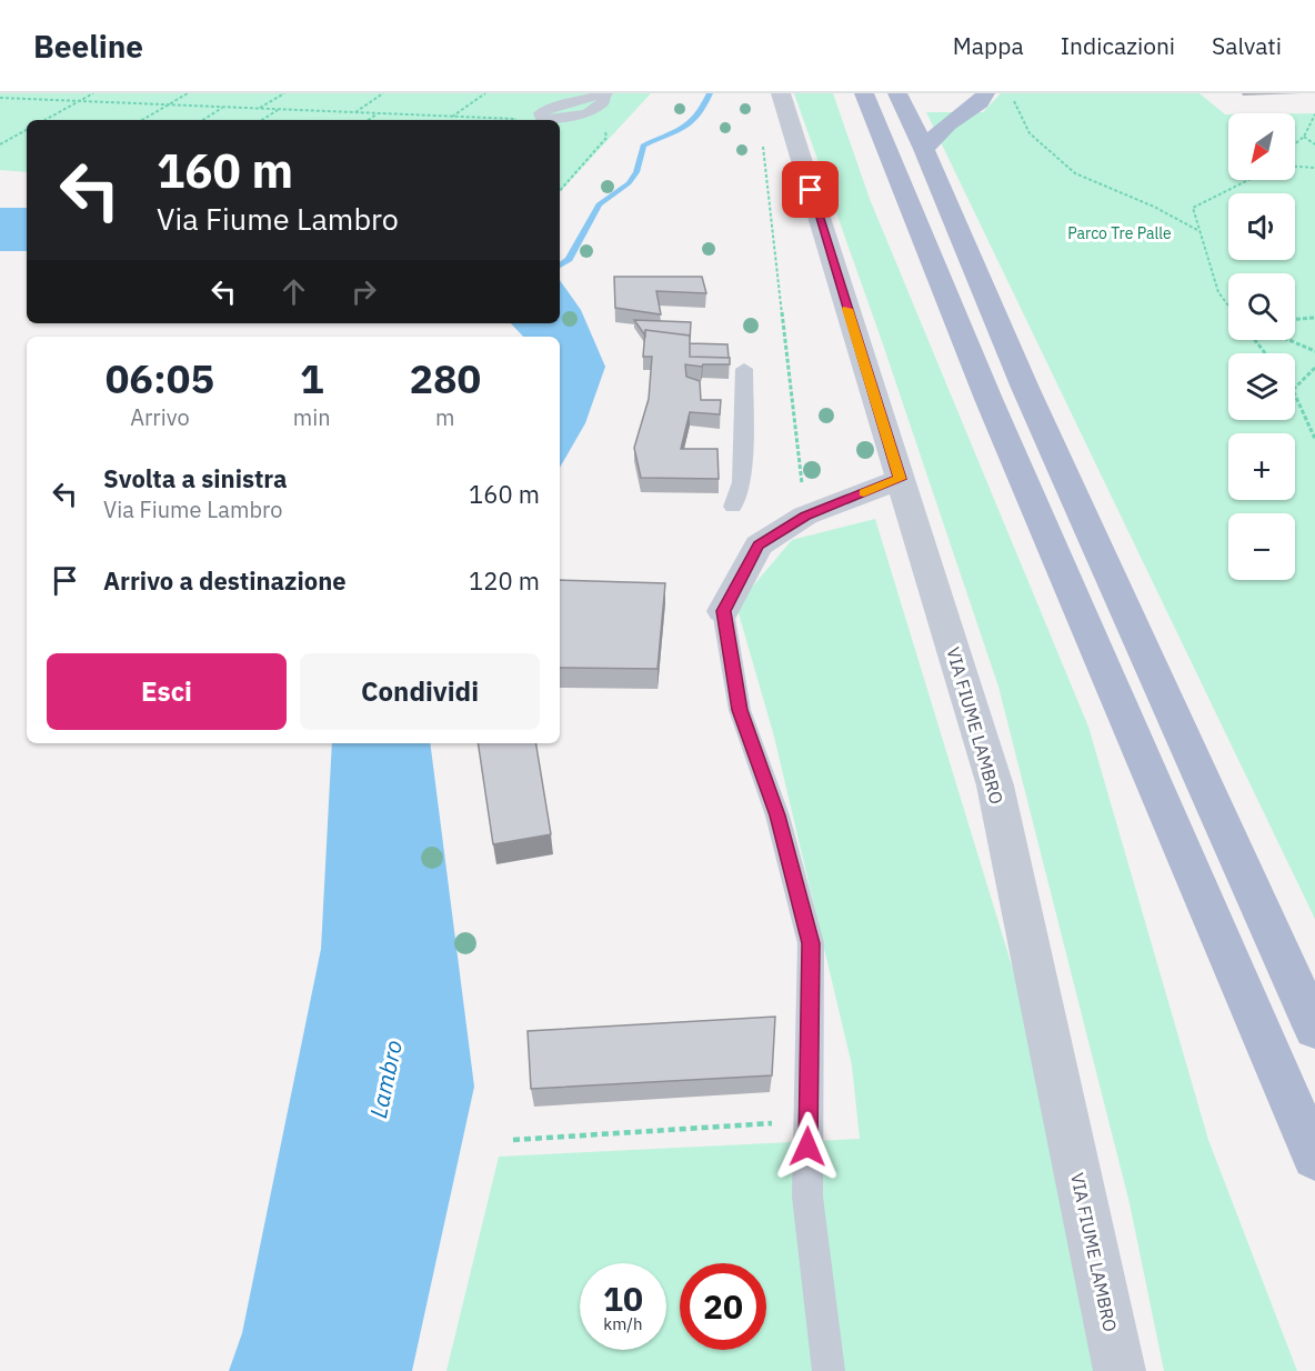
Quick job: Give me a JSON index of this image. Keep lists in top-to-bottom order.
{
  "streets": {
    "street": ["VIA FIUME LAMBRO"]
  },
  "water": ["Lambro"],
  "parks": ["Parco Tre Palle"],
  "north": "bottom left",
  "page": {
    "header": "Beeline",
    "nav": ["Mappa", "Indicazioni", "Salvati"],
    "map_buttons": ["+", "−"],
    "turn": ["160 m", "Via Fiume Lambro"],
    "eta": [
      "06:05",
      "Arrivo",
      "1",
      "min",
      "280",
      "m"
    ],
    "list": [
      {
        "name": "Svolta a sinistra",
        "note": "Via Fiume Lambro",
        "value": "160 m"
      },
      {
        "name": "Arrivo a destinazione",
        "value": "120 m"
      }
    ],
    "buttons": ["Esci", "Condividi"],
    "speed": "10 km/h",
    "limit": "20"
  }
}
